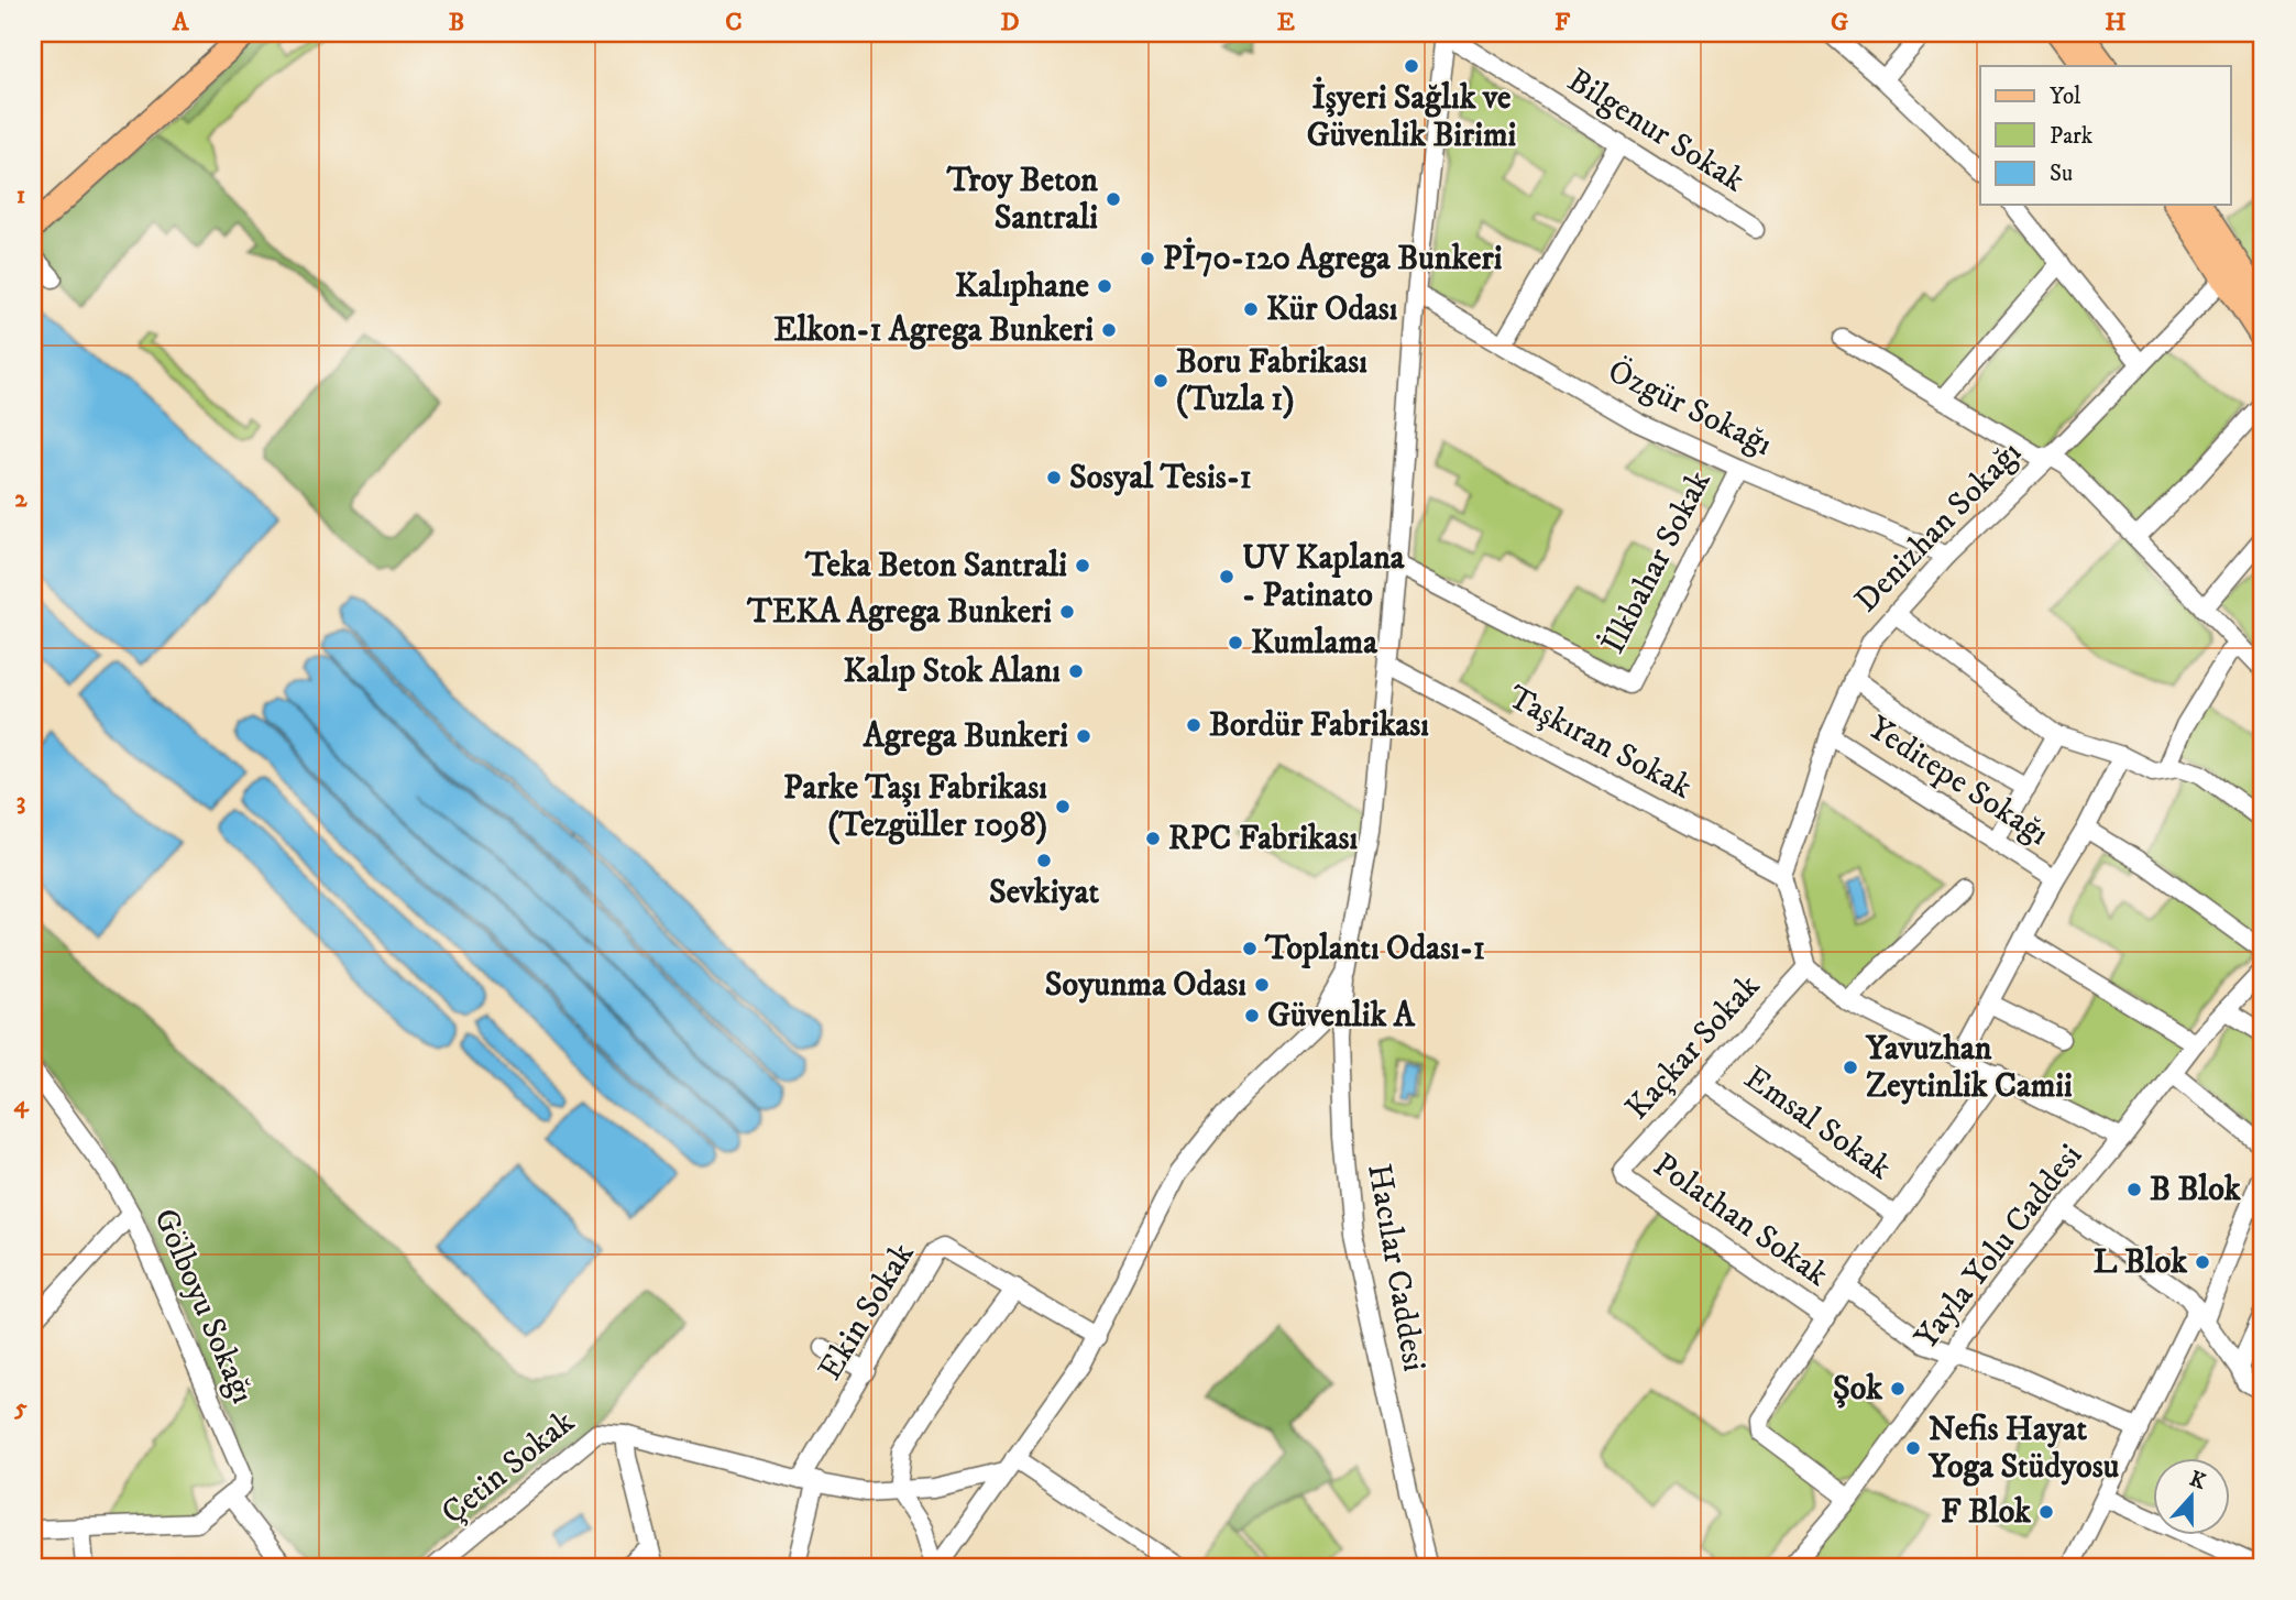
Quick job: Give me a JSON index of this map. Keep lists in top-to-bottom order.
{
  "streets": {
    "street": [
      "Bilgenur Sokak",
      "Özgür Sokağı",
      "Denizhan Sokağı",
      "İlkbahar Sokak",
      "Taşkıran Sokak",
      "Yeditepe Sokağı",
      "Kaçkar Sokak",
      "Emsal Sokak",
      "Polathan Sokak",
      "Yayla Yolu Caddesi",
      "Hacılar Caddesi",
      "Gölboyu Sokağı",
      "Ekin Sokak",
      "Çetin Sokak"
    ]
  },
  "crossings": [
    ["Bilgenur Sokak", "Hacılar Caddesi"],
    ["Özgür Sokağı", "Denizhan Sokağı"],
    ["Özgür Sokağı", "İlkbahar Sokak"],
    ["Özgür Sokağı", "Hacılar Caddesi"],
    ["Denizhan Sokağı", "Taşkıran Sokak"],
    ["Denizhan Sokağı", "Yeditepe Sokağı"],
    ["İlkbahar Sokak", "Hacılar Caddesi"],
    ["Taşkıran Sokak", "Hacılar Caddesi"],
    ["Kaçkar Sokak", "Emsal Sokak"],
    ["Kaçkar Sokak", "Polathan Sokak"]
  ],
  "places": [
    "İşyeri Sağlık ve Güvenlik Birimi",
    "Troy Beton Santrali",
    "Pİ70-120 Agrega Bunkeri",
    "Kalıphane",
    "Kür Odası",
    "Elkon-1 Agrega Bunkeri",
    "Boru Fabrikası (Tuzla 1)",
    "Sosyal Tesis-1",
    "Teka Beton Santrali",
    "UV Kaplana - Patinato",
    "TEKA Agrega Bunkeri",
    "Kumlama",
    "Kalıp Stok Alanı",
    "Bordür Fabrikası",
    "Agrega Bunkeri",
    "Parke Taşı Fabrikası (Tezgüller 1098)",
    "RPC Fabrikası",
    "Sevkiyat",
    "Toplantı Odası-1",
    "Soyunma Odası",
    "Güvenlik A",
    "Yavuzhan Zeytinlik Camii",
    "B Blok",
    "L Blok",
    "Şok",
    "Nefis Hayat Yoga Stüdyosu",
    "F Blok"
  ],
  "legend": ["Yol", "Park", "Su"],
  "north": "top",
  "grid": {
    "columns": [
      "A",
      "B",
      "C",
      "D",
      "E",
      "F",
      "G",
      "H"
    ],
    "rows": [
      "1",
      "2",
      "3",
      "4",
      "5"
    ]
  }
}
